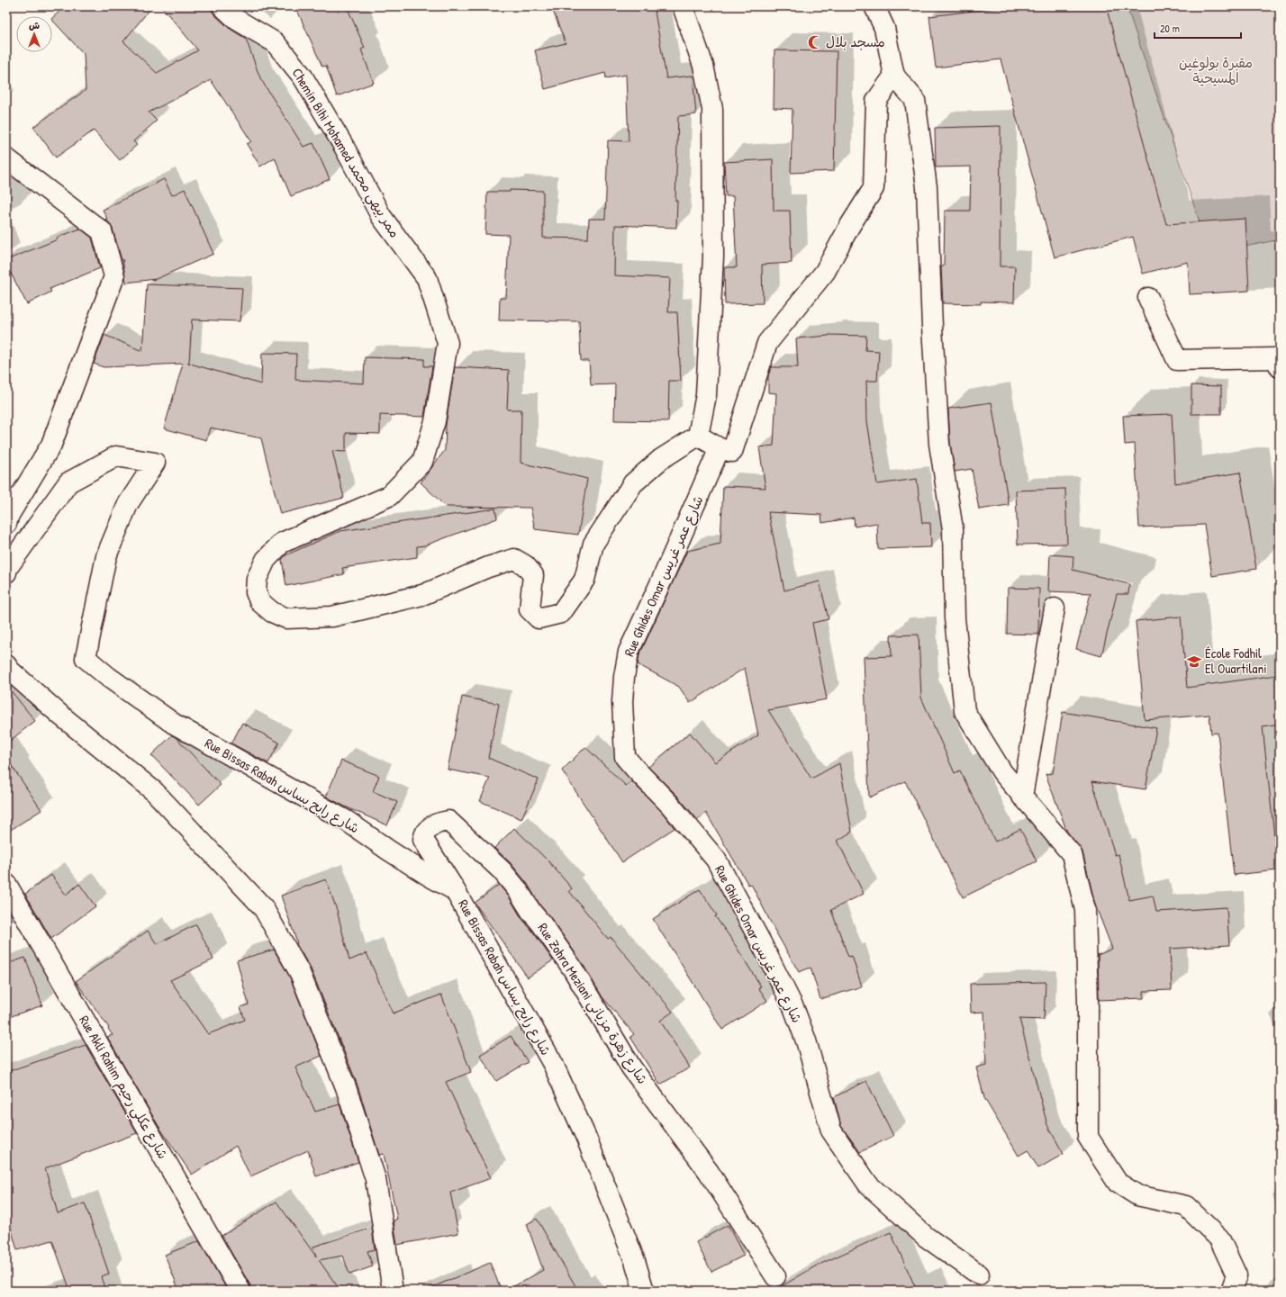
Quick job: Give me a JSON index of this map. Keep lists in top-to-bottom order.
{
  "streets": {
    "street": [
      "Chemin Bihi Mohamed ممر بيهي محمد",
      "Rue Ghides Omar شارع عمر غريس",
      "Rue Bissas Rabah شارع رابح بساس",
      "Rue Zohra Meziani شارع زهرة مزياني",
      "Rue Akli Rahim شارع عكلي رحيم"
    ]
  },
  "crossings": [
    ["Rue Bissas Rabah شارع رابح بساس", "Rue Zohra Meziani شارع زهرة مزياني"]
  ],
  "parks": ["مقبرة بولوغين المسيحية"],
  "places": {
    "mosque": ["مسجد بلال"],
    "school or university": ["École Fodhil El Ouartilani"]
  },
  "scale_bar": "20 m",
  "north": "top"
}
